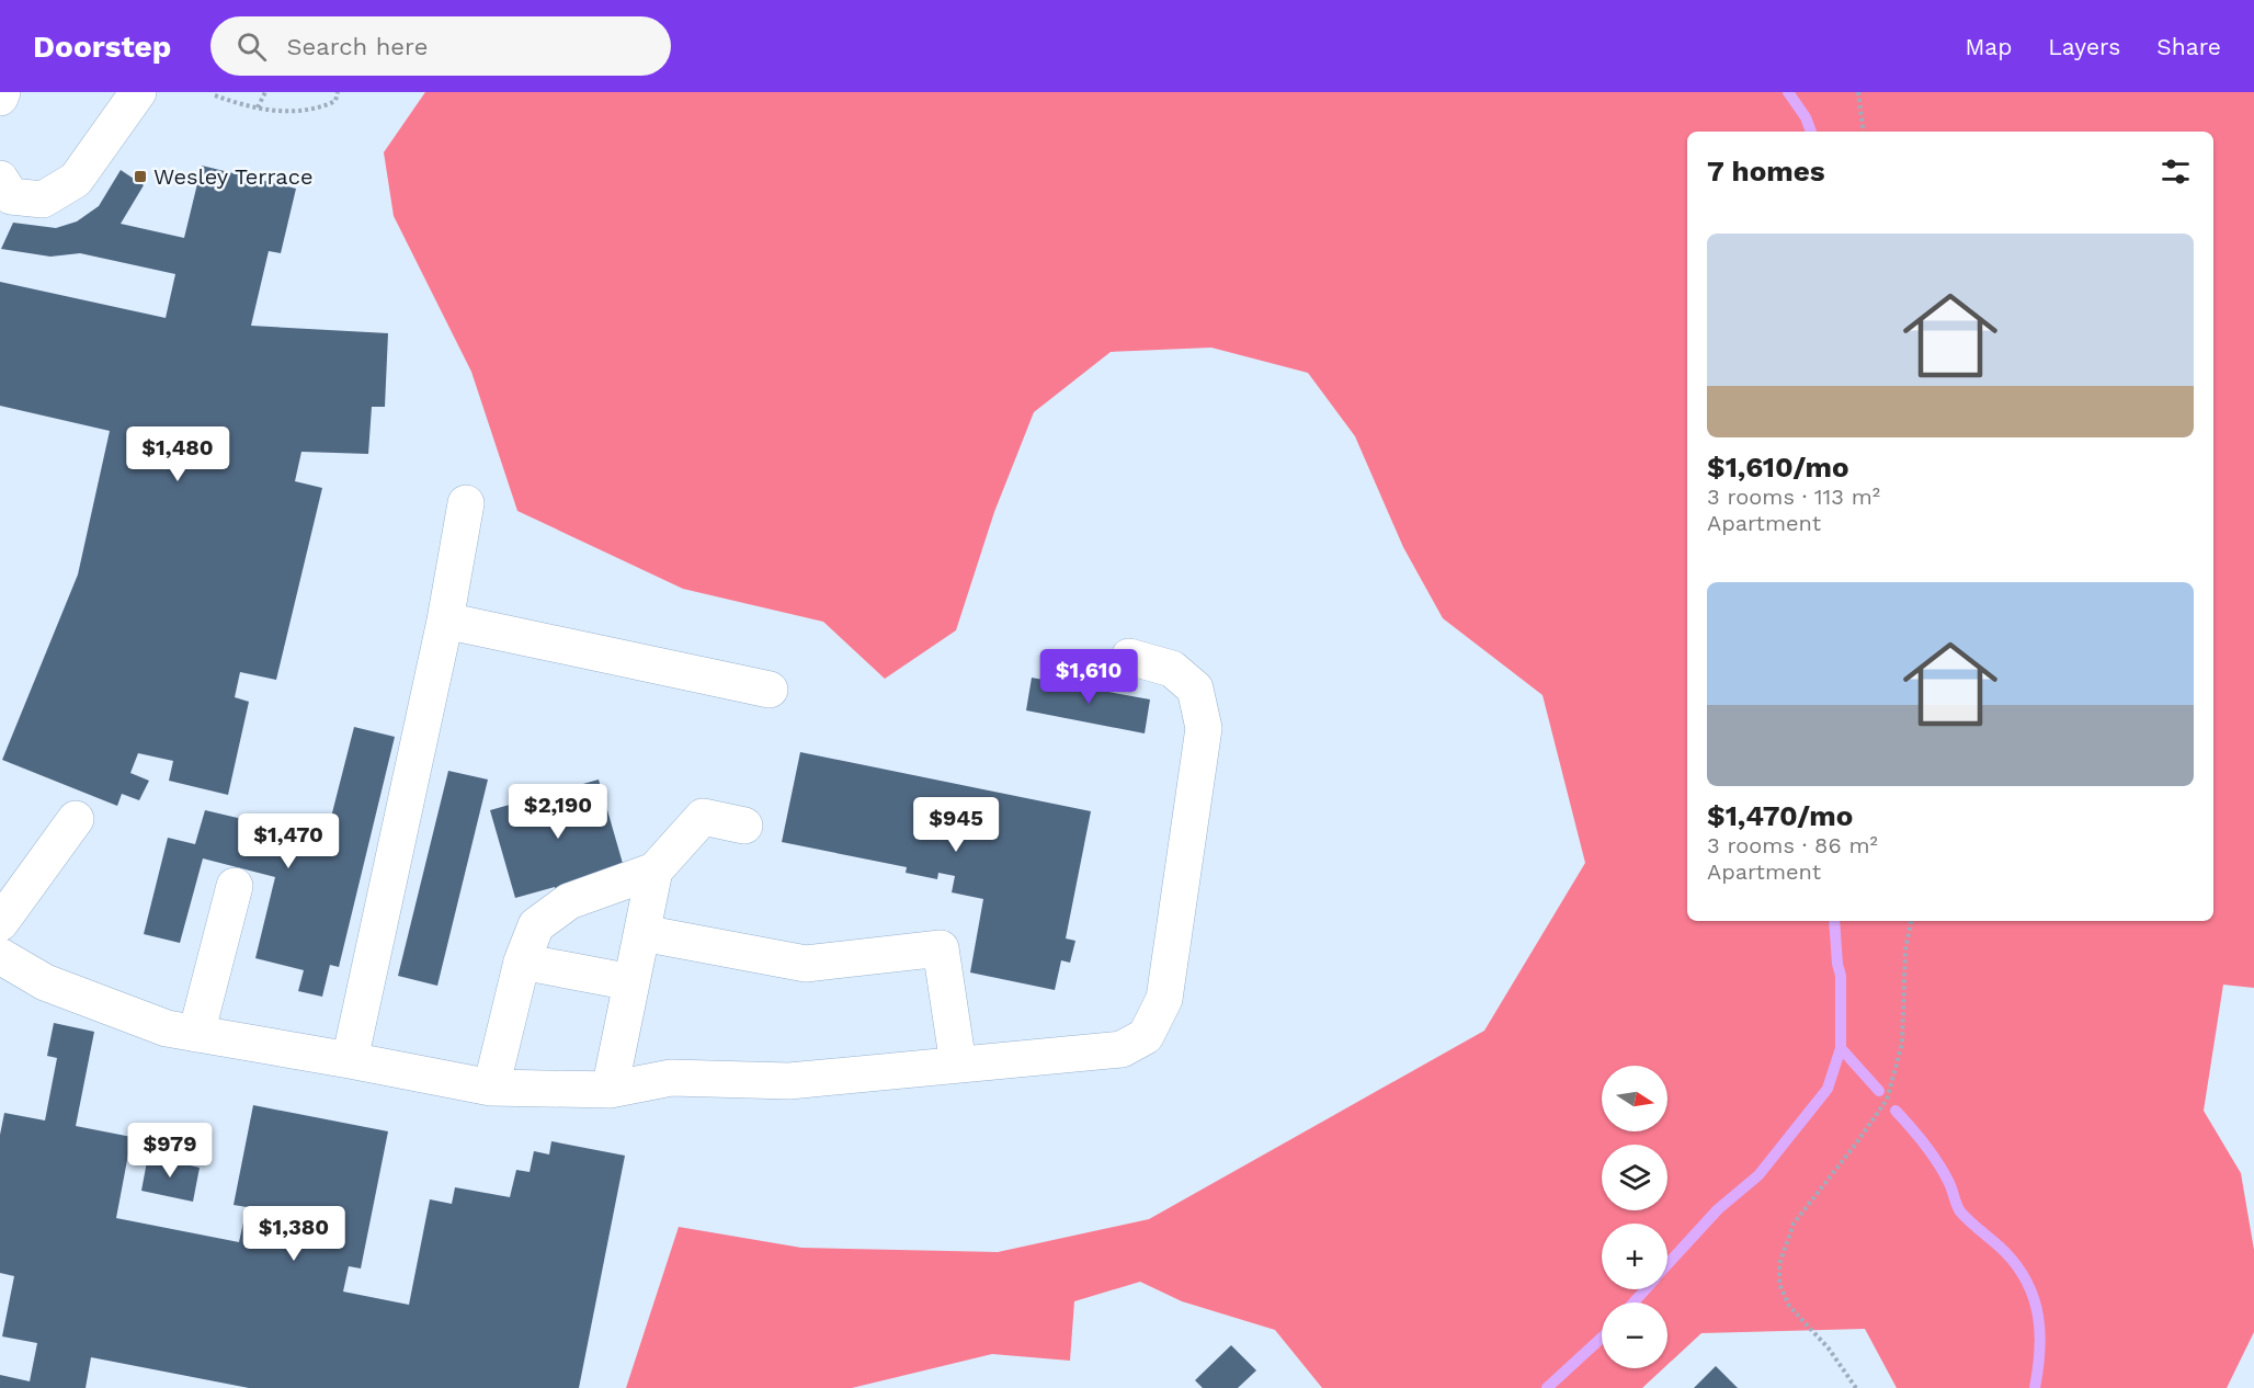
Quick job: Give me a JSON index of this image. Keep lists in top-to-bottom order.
{
  "places": {
    "transit": ["Wesley Terrace"]
  },
  "north": "right",
  "page": {
    "header": "Doorstep",
    "search": "Search here",
    "nav": ["Map", "Layers", "Share"],
    "heading": "7 homes",
    "list": [
      {
        "name": "$1,610/mo",
        "note": "3 rooms · 113 m² · Apartment"
      },
      {
        "name": "$1,470/mo",
        "note": "3 rooms · 86 m² · Apartment"
      }
    ],
    "price": [
      "$1,480",
      "$1,610",
      "$2,190",
      "$945",
      "$1,470",
      "$979",
      "$1,380"
    ],
    "map_buttons": ["+", "−"]
  }
}
